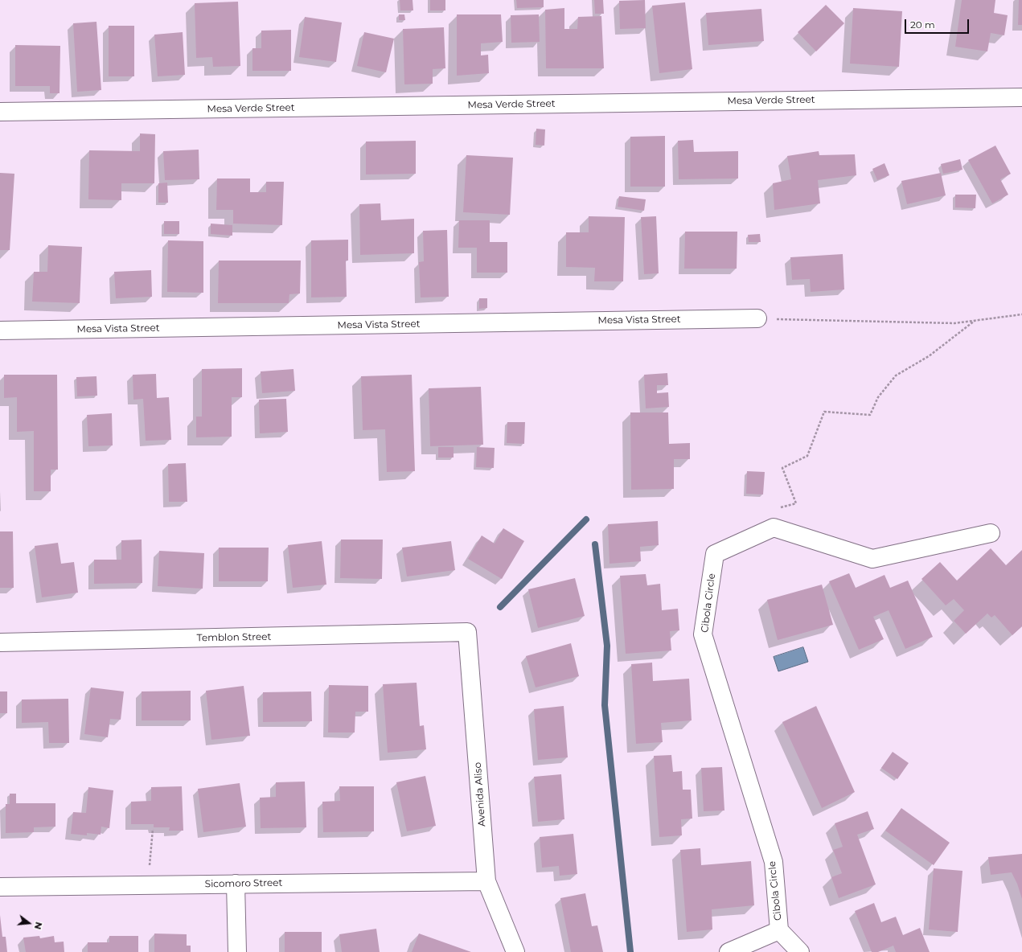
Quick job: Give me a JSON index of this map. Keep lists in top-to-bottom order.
{
  "streets": {
    "street": [
      "Mesa Verde Street",
      "Mesa Vista Street",
      "Cibola Circle",
      "Temblon Street",
      "Avenida Aliso",
      "Sicomoro Street"
    ]
  },
  "crossings": [
    ["Temblon Street", "Avenida Aliso"],
    ["Avenida Aliso", "Sicomoro Street"]
  ],
  "scale_bar": "20 m",
  "north": "right"
}
